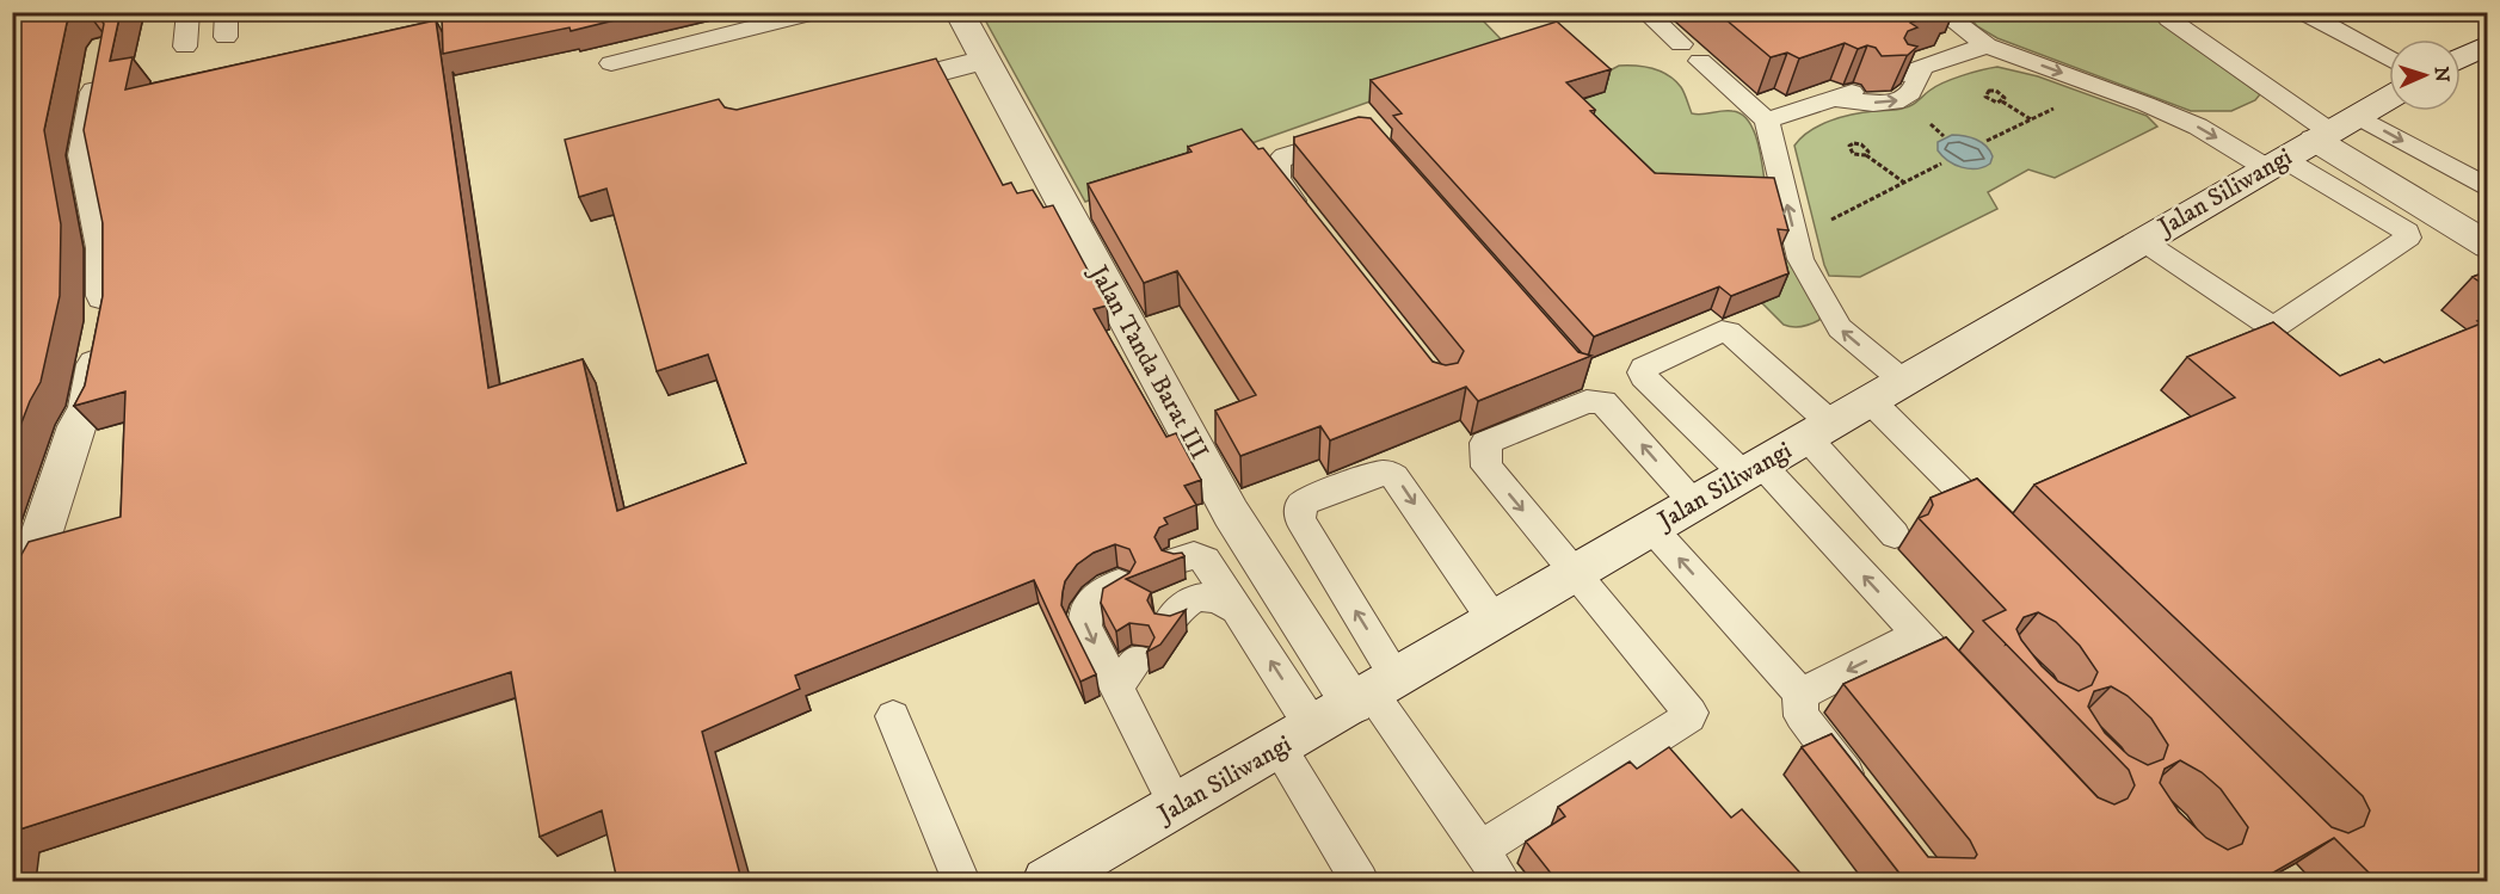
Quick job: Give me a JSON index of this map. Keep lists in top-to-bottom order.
{
  "streets": {
    "street": ["Jalan Siliwangi", "Jalan Tanda Barat III"]
  },
  "crossings": [
    ["Jalan Siliwangi", "Jalan Tanda Barat III"]
  ],
  "north": "right"
}
